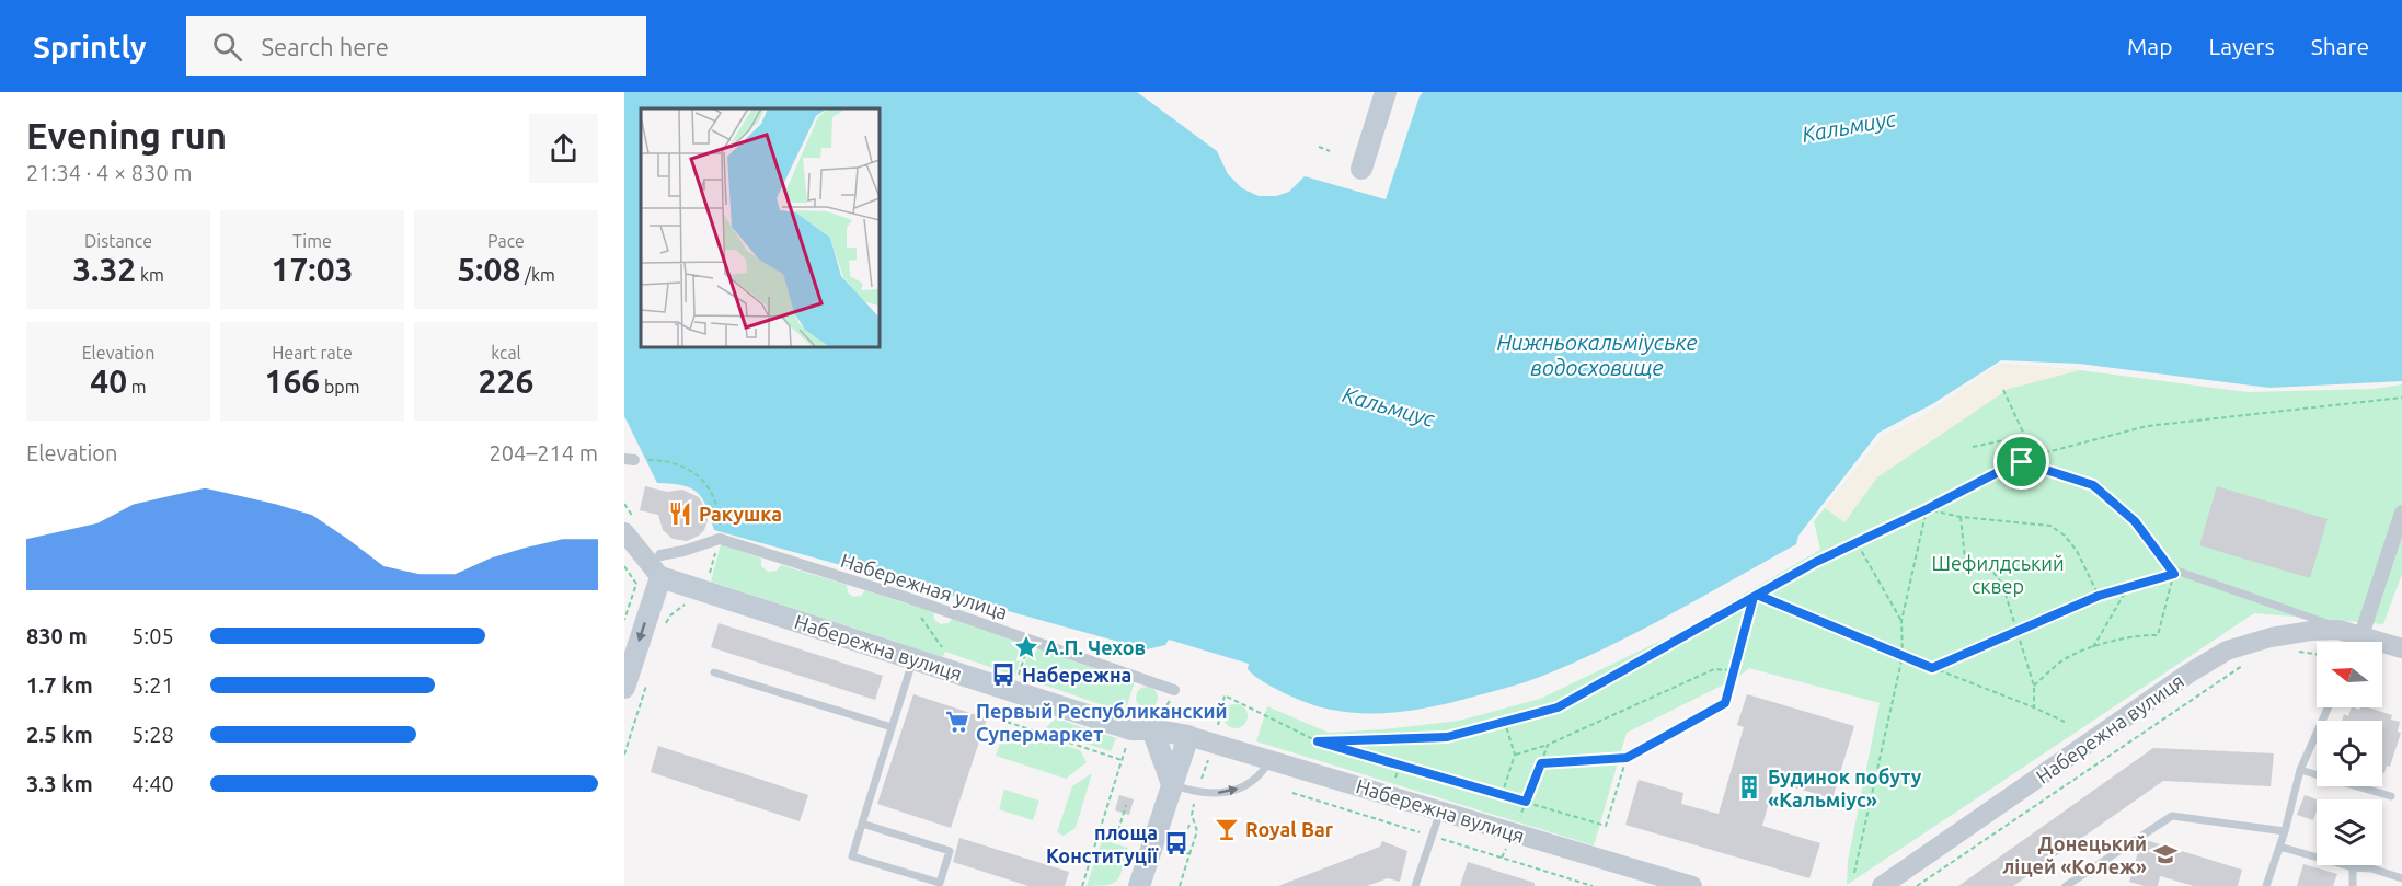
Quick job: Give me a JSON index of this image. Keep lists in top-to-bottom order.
{
  "streets": {
    "main road": ["Набережна вулиця"],
    "street": ["Набережная улица"]
  },
  "water": ["Кальмиус", "Нижньокальміуське водосховище"],
  "parks": ["Шефилдський сквер"],
  "places": {
    "restaurant": ["Ракушка"],
    "place": ["А.П. Чехов"],
    "bus stop": ["Набережна", "площа Конституції"],
    "supermarket": ["Первый Республиканский Супермаркет"],
    "building": ["Будинок побуту «Кальміус»"],
    "bar": ["Royal Bar"],
    "school or university": ["Донецький ліцей «Колеж»"]
  },
  "north": "left",
  "page": {
    "header": "Sprintly",
    "search": "Search here",
    "nav": ["Map", "Layers", "Share"],
    "heading": ["Evening run", "21:34 · 4 × 830 m"],
    "stats": [
      ["Distance", "3.32 km"],
      ["Time", "17:03"],
      ["Pace", "5:08 /km"],
      ["Elevation", "40 m"],
      ["Heart rate", "166 bpm"],
      ["kcal", "226"]
    ],
    "chart": ["Elevation", "204–214 m"],
    "list": [
      {
        "name": "830 m",
        "note": "5:05"
      },
      {
        "name": "1.7 km",
        "note": "5:21"
      },
      {
        "name": "2.5 km",
        "note": "5:28"
      },
      {
        "name": "3.3 km",
        "note": "4:40"
      }
    ]
  }
}
